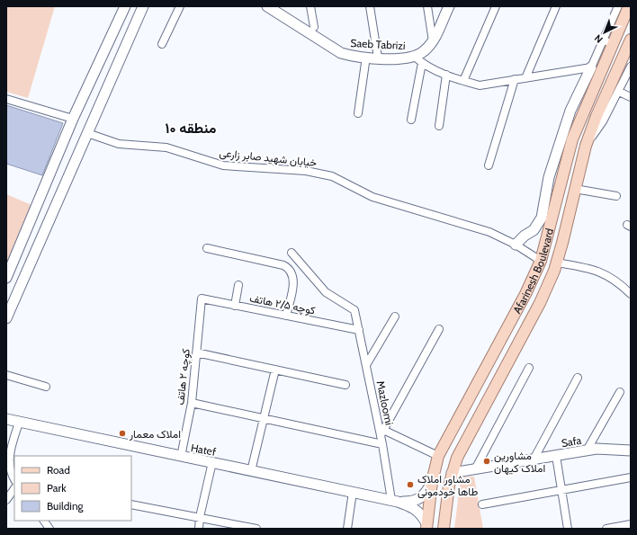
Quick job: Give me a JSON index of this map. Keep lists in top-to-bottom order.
{
  "streets": {
    "main road": ["Afarinesh Boulevard"],
    "street": [
      "Saeb Tabrizi",
      "خیابان شهید صابر زارعی",
      "کوچه ۲/۵ هاتف",
      "کوچه ۲ هاتف",
      "Mazloomi",
      "Safa",
      "Hatef"
    ]
  },
  "crossings": [
    ["خیابان شهید صابر زارعی", "Afarinesh Boulevard"],
    ["Afarinesh Boulevard", "Safa"],
    ["Afarinesh Boulevard", "Hatef"],
    ["کوچه ۲/۵ هاتف", "کوچه ۲ هاتف"],
    ["کوچه ۲/۵ هاتف", "Mazloomi"],
    ["کوچه ۲ هاتف", "Hatef"],
    ["Mazloomi", "Hatef"]
  ],
  "districts": ["منطقه ۱۰"],
  "places": ["املاک معمار", "مشاورین املاک کیهان", "مشاور املاک طاها خودمونی"],
  "legend": ["Road", "Park", "Building"],
  "north": "bottom left"
}
